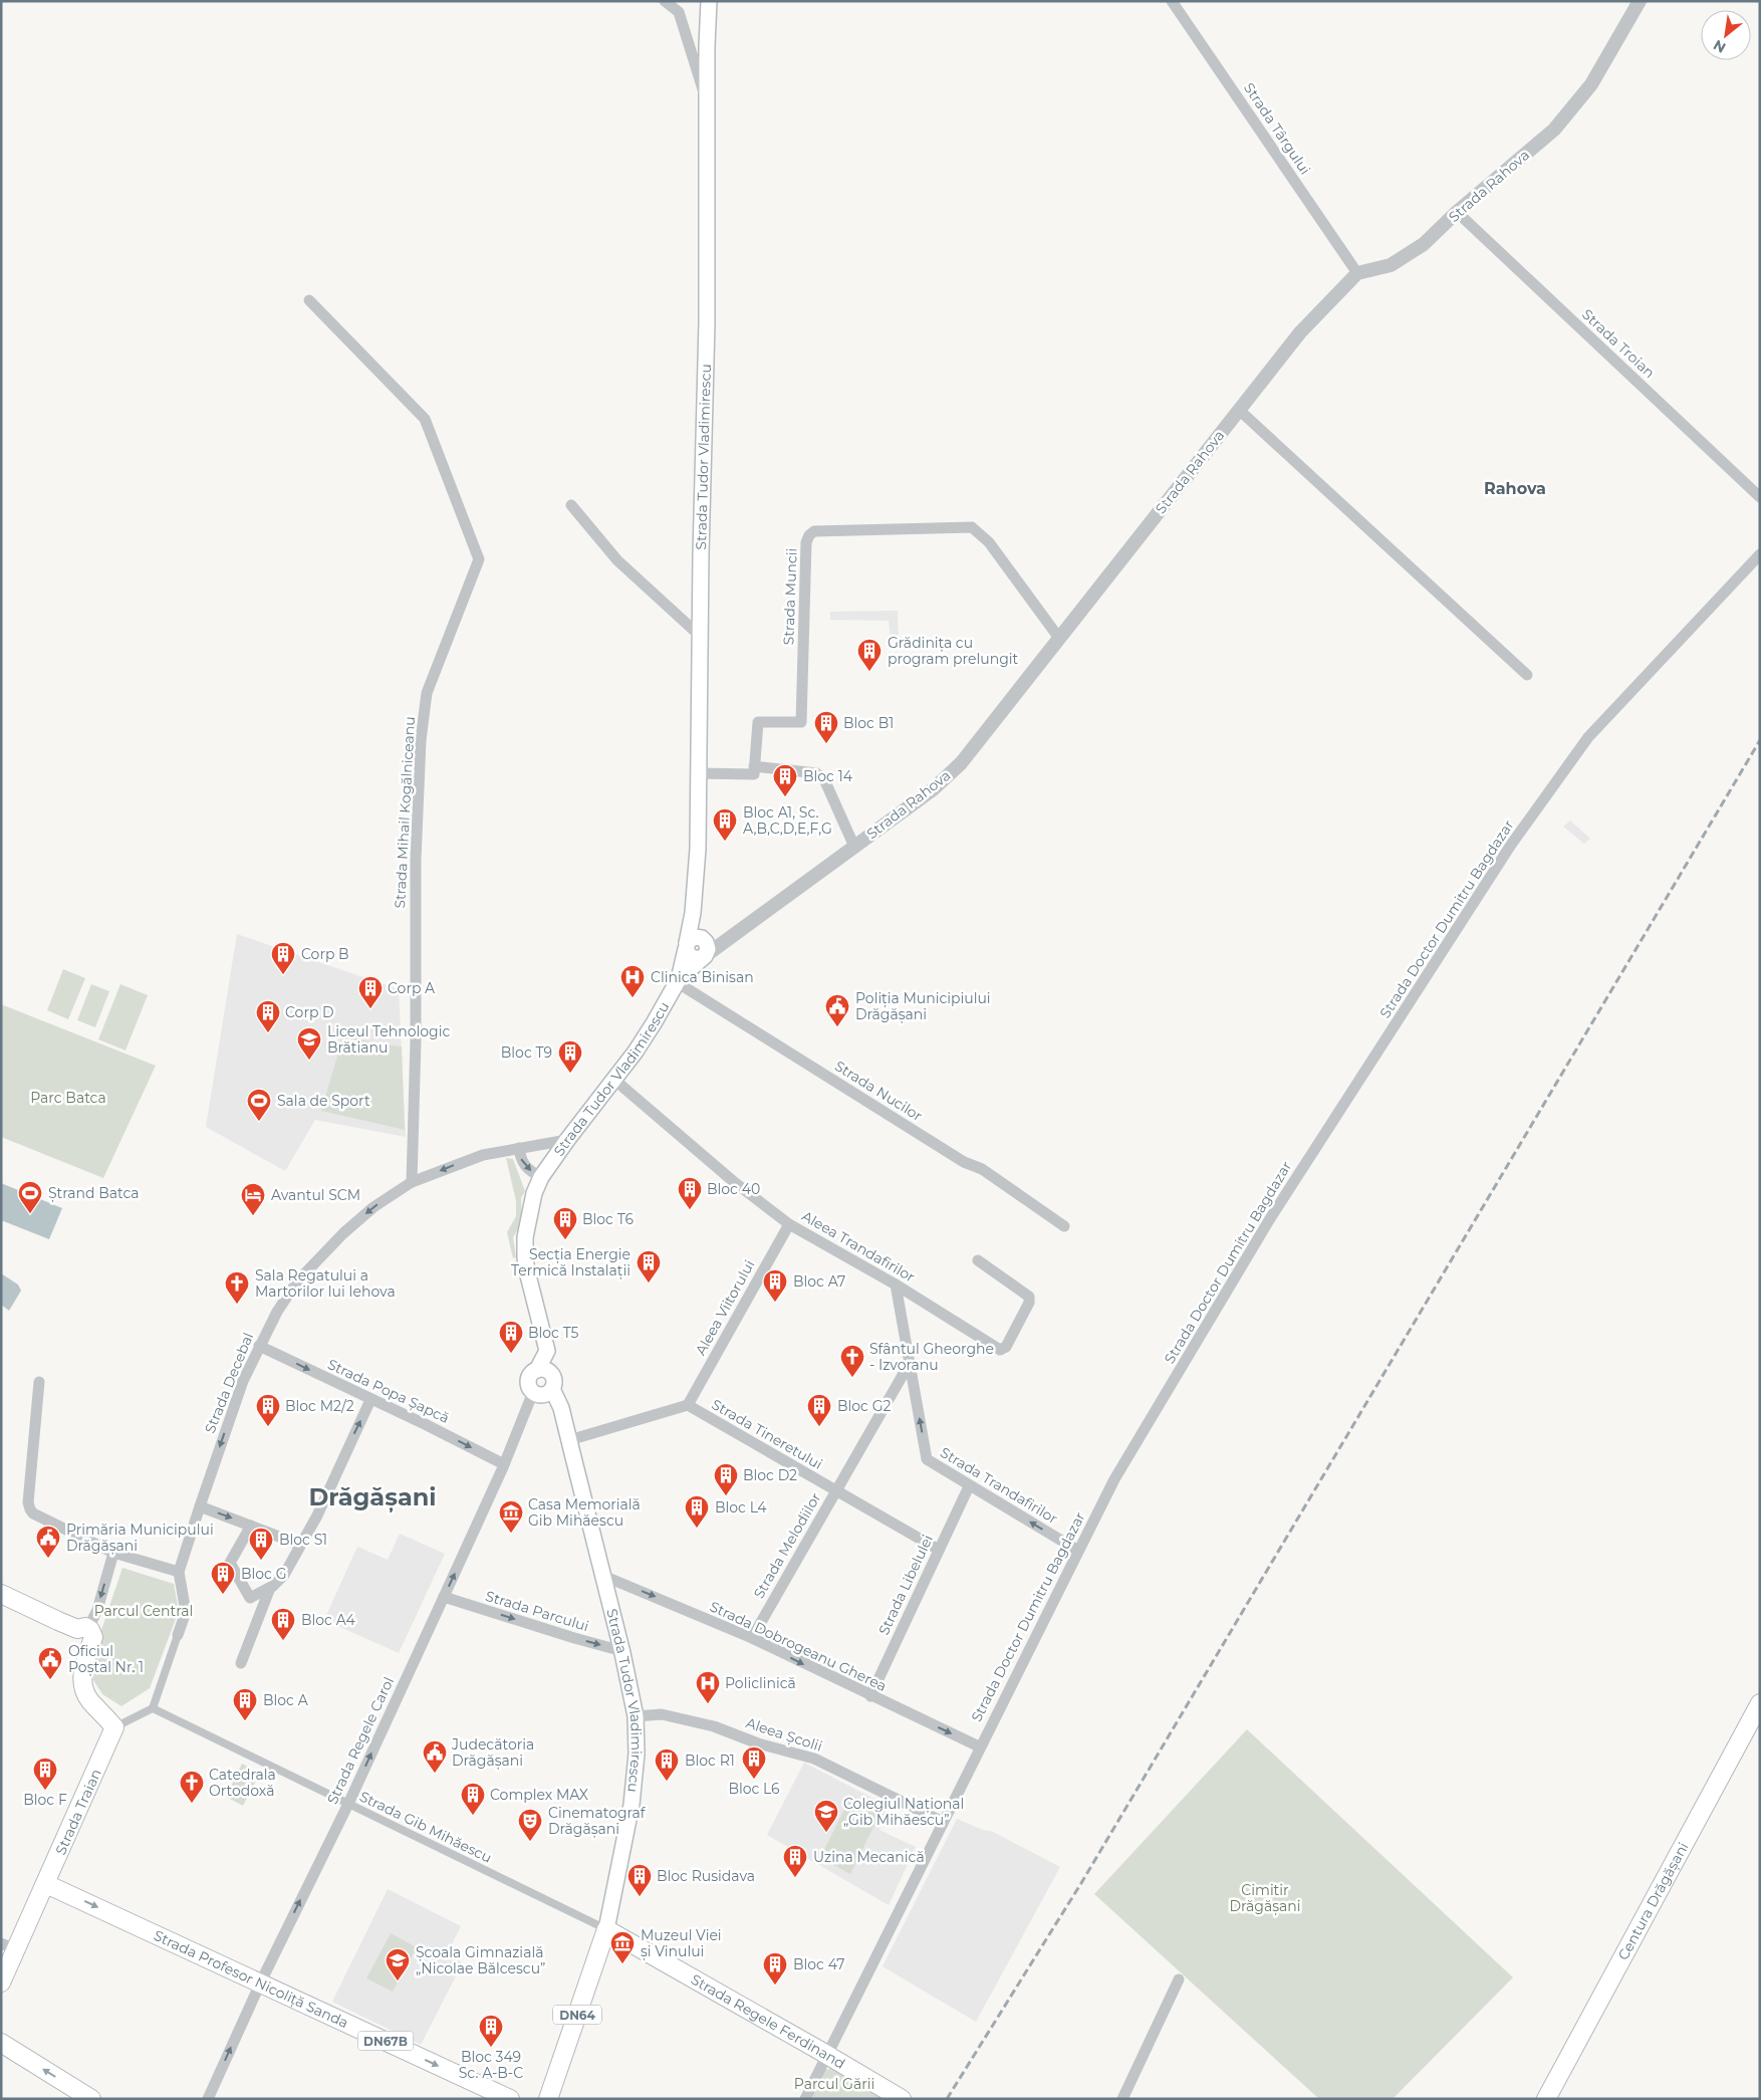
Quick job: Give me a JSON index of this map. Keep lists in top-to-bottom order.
{
  "streets": {
    "main road": [
      "Strada Tudor Vladimirescu",
      "Strada Traian",
      "Centura Drăgășani",
      "Strada Profesor Nicoliță Sanda",
      "DN64",
      "Strada Regele Ferdinand",
      "DN67B"
    ],
    "street": [
      "Strada Târgului",
      "Strada Rahova",
      "Strada Troian",
      "Strada Muncii",
      "Strada Mihail Kogălniceanu",
      "Strada Doctor Dumitru Bagdazar",
      "Strada Nucilor",
      "Aleea Trandafirilor",
      "Aleea Viitorului",
      "Strada Decebal",
      "Strada Popa Șapcă",
      "Strada Tineretului",
      "Strada Trandafirilor",
      "Strada Melodiilor",
      "Strada Libelulei",
      "Strada Parcului",
      "Strada Dobrogeanu Gherea",
      "Aleea Școlii",
      "Strada Regele Carol",
      "Strada Gib Mihăescu"
    ]
  },
  "crossings": [
    ["Strada Târgului", "Strada Rahova"],
    ["Strada Rahova", "Strada Troian"],
    ["Strada Rahova", "Strada Tudor Vladimirescu"],
    ["Strada Rahova", "Strada Muncii"],
    ["Strada Tudor Vladimirescu", "Strada Nucilor"],
    ["Strada Tudor Vladimirescu", "Aleea Trandafirilor"],
    ["Strada Tudor Vladimirescu", "Strada Decebal"],
    ["Strada Tudor Vladimirescu", "Strada Parcului"],
    ["Strada Tudor Vladimirescu", "Strada Dobrogeanu Gherea"],
    ["Strada Tudor Vladimirescu", "Aleea Școlii"],
    ["Strada Tudor Vladimirescu", "Strada Regele Carol"],
    ["Strada Tudor Vladimirescu", "Strada Gib Mihăescu"],
    ["Strada Tudor Vladimirescu", "Strada Regele Ferdinand"],
    ["Strada Mihail Kogălniceanu", "Strada Decebal"],
    ["Strada Doctor Dumitru Bagdazar", "Strada Trandafirilor"],
    ["Strada Doctor Dumitru Bagdazar", "Strada Dobrogeanu Gherea"],
    ["Strada Doctor Dumitru Bagdazar", "Aleea Școlii"],
    ["Strada Doctor Dumitru Bagdazar", "Strada Regele Ferdinand"],
    ["Aleea Trandafirilor", "Aleea Viitorului"],
    ["Aleea Trandafirilor", "Strada Trandafirilor"],
    ["Aleea Viitorului", "Strada Tineretului"],
    ["Strada Decebal", "Strada Popa Șapcă"],
    ["Strada Popa Șapcă", "Strada Regele Carol"],
    ["Strada Tineretului", "Strada Melodiilor"],
    ["Strada Tineretului", "Strada Libelulei"],
    ["Strada Trandafirilor", "Strada Melodiilor"],
    ["Strada Trandafirilor", "Strada Libelulei"],
    ["Strada Melodiilor", "Strada Dobrogeanu Gherea"],
    ["Strada Libelulei", "Strada Dobrogeanu Gherea"],
    ["Strada Parcului", "Strada Regele Carol"],
    ["Strada Regele Carol", "Strada Gib Mihăescu"],
    ["Strada Regele Carol", "Strada Profesor Nicoliță Sanda"],
    ["Strada Traian", "Strada Profesor Nicoliță Sanda"],
    ["Strada Gib Mihăescu", "Strada Regele Ferdinand"]
  ],
  "one_way": [
    "Strada Decebal",
    "Strada Popa Șapcă",
    "Strada Trandafirilor",
    "Strada Parcului",
    "Strada Dobrogeanu Gherea",
    "Strada Regele Carol",
    "Strada Profesor Nicoliță Sanda"
  ],
  "districts": ["Rahova", "Drăgășani"],
  "parks": [
    "Parc Batca",
    "Parcul Central",
    "Cimitir Drăgășani",
    "Parcul Gării"
  ],
  "places": {
    "building": [
      "Grădinița cu program prelungit",
      "Bloc B1",
      "Bloc 14",
      "Bloc A1, Sc. A,B,C,D,E,F,G",
      "Corp B",
      "Corp A",
      "Corp D",
      "Bloc T9",
      "Bloc 40",
      "Bloc T6",
      "Secția Energie Termică Instalații",
      "Bloc A7",
      "Bloc T5",
      "Bloc M2/2",
      "Bloc G2",
      "Bloc D2",
      "Bloc L4",
      "Bloc S1",
      "Bloc G",
      "Bloc A4",
      "Bloc A",
      "Bloc L6",
      "Bloc R1",
      "Bloc F",
      "Complex MAX",
      "Uzina Mecanică",
      "Bloc Rusidava",
      "Bloc 47",
      "Bloc 349 Sc. A-B-C"
    ],
    "hospital": ["Clinica Binisan", "Policlinică"],
    "public building": [
      "Poliția Municipiului Drăgășani",
      "Primăria Municipului Drăgășani",
      "Oficiul Poștal Nr. 1",
      "Judecătoria Drăgășani"
    ],
    "school or university": ["Liceul Tehnologic Brătianu", "Colegiul Național „Gib Mihăescu”", "Școala Gimnazială „Nicolae Bălcescu”"],
    "sports": ["Sala de Sport", "Ștrand Batca"],
    "hotel": ["Avantul SCM"],
    "church": ["Sala Regatului a Martorilor lui Iehova", "Sfântul Gheorghe - Izvoranu", "Catedrala Ortodoxă"],
    "museum": ["Casa Memorială Gib Mihăescu", "Muzeul Viei și Vinului"],
    "theatre": ["Cinematograf Drăgășani"]
  },
  "north": "bottom left"
}
